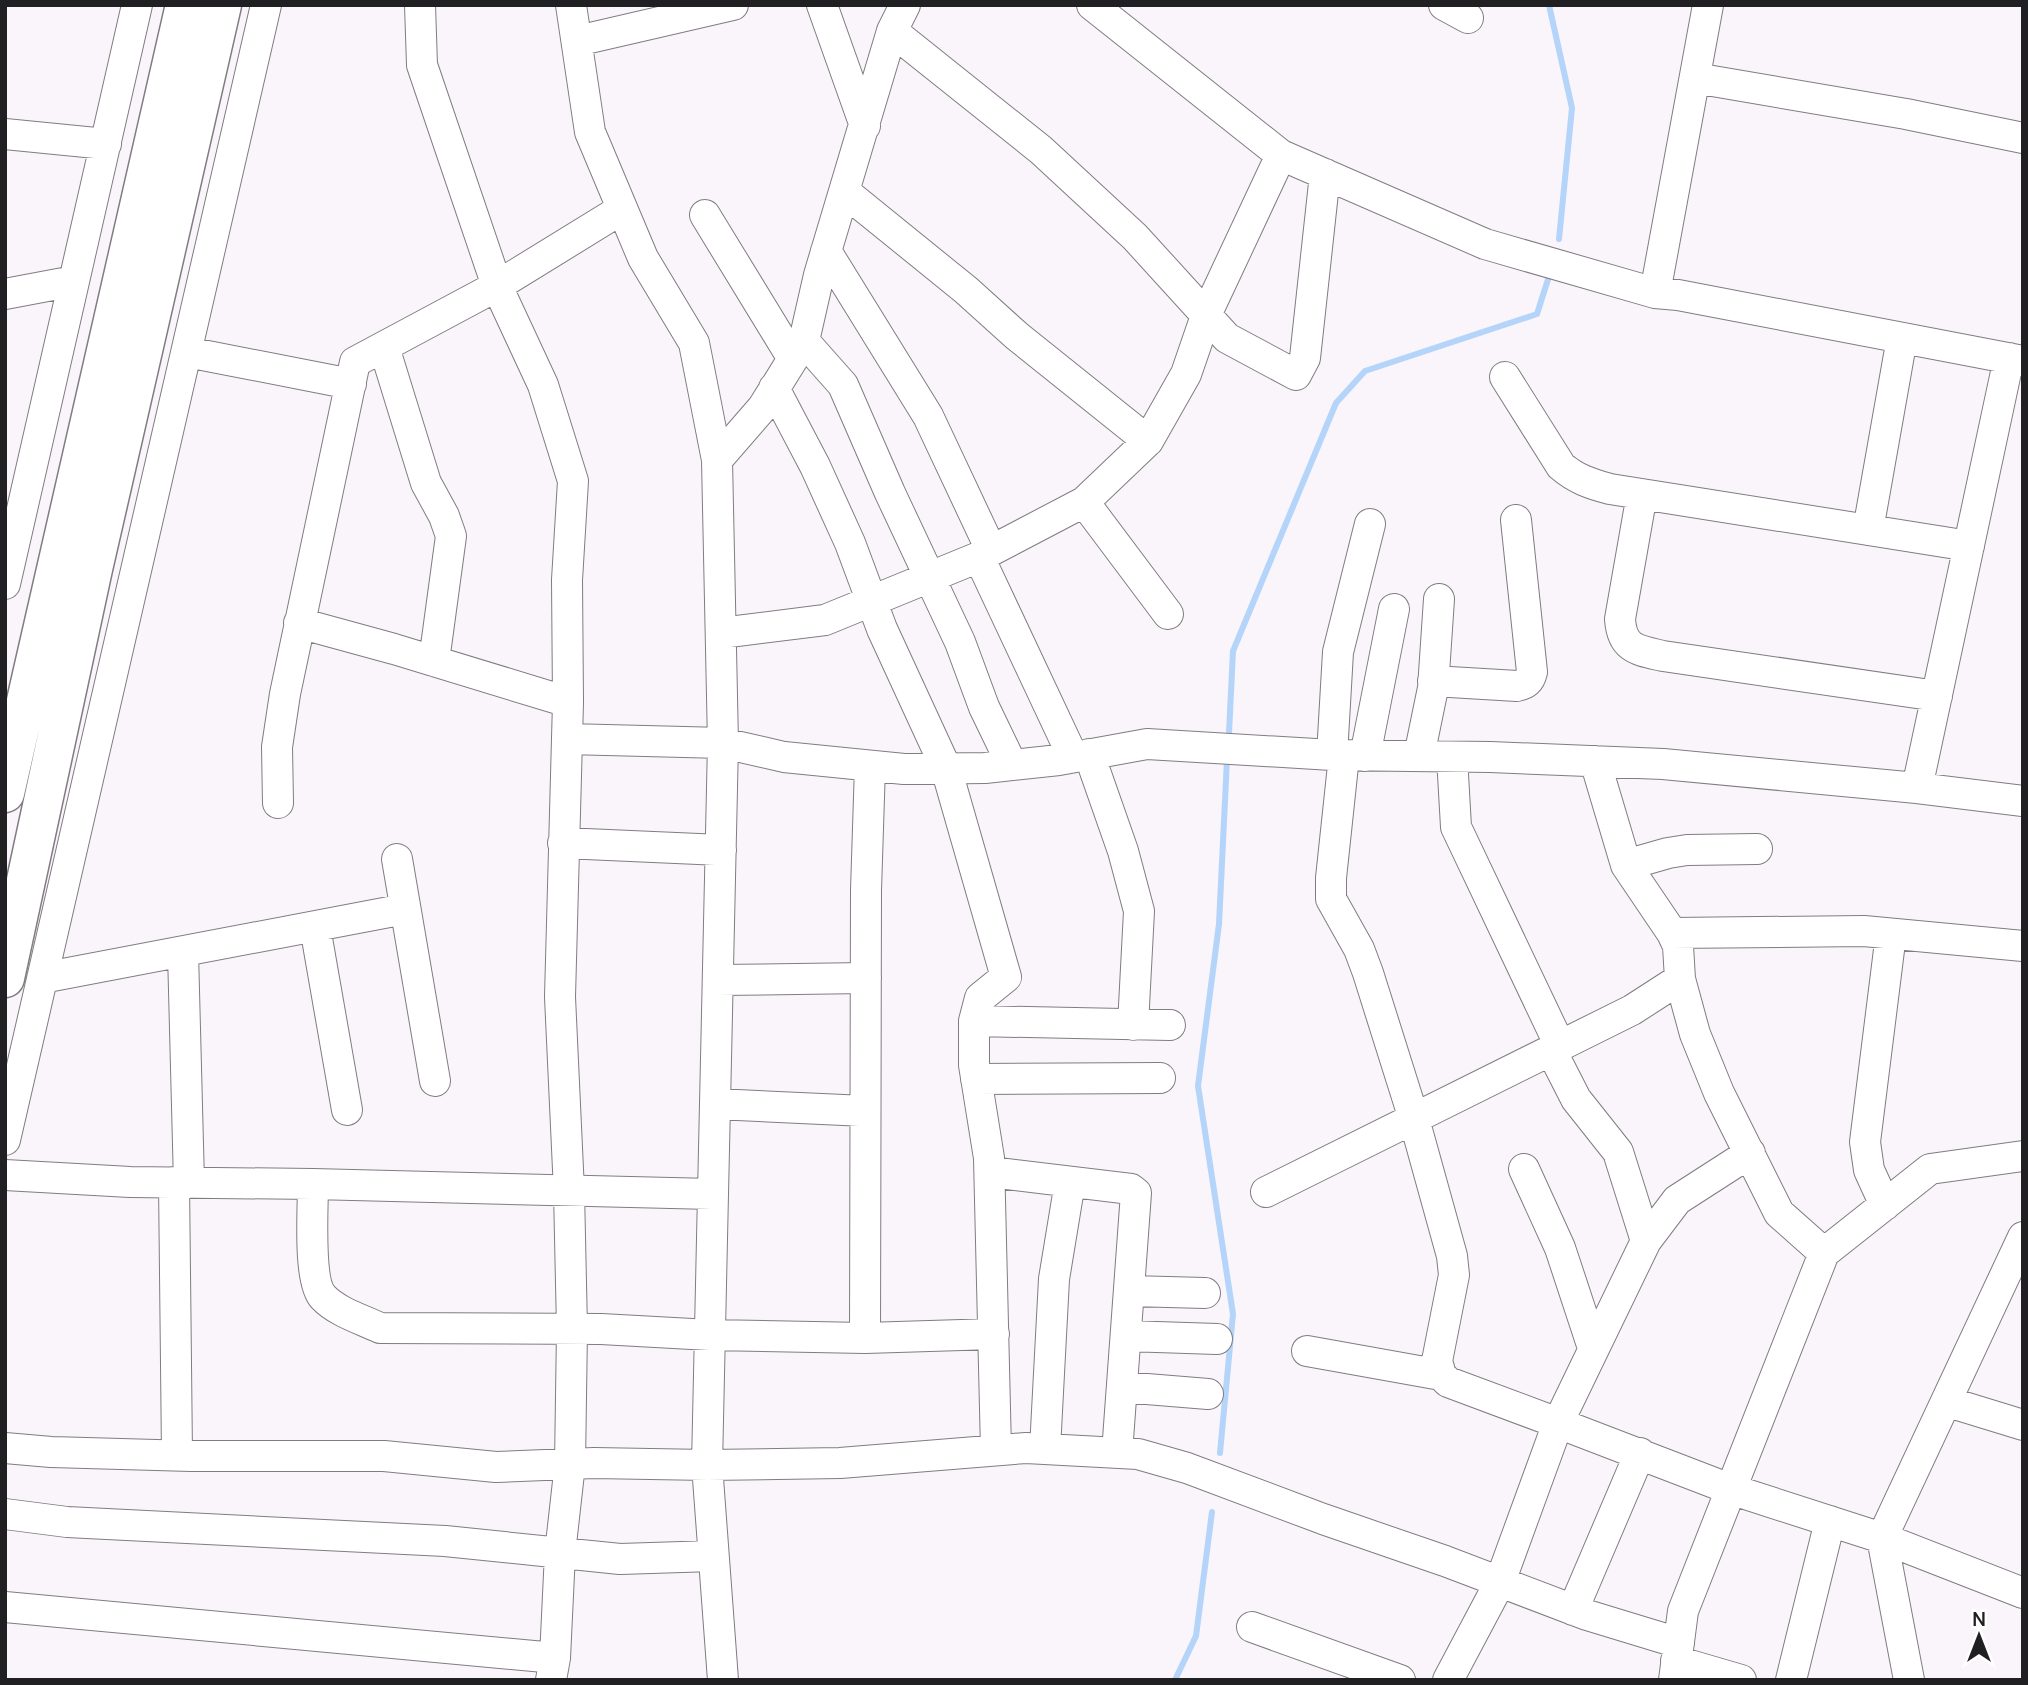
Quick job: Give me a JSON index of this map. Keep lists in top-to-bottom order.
{
  "north": "top"
}
